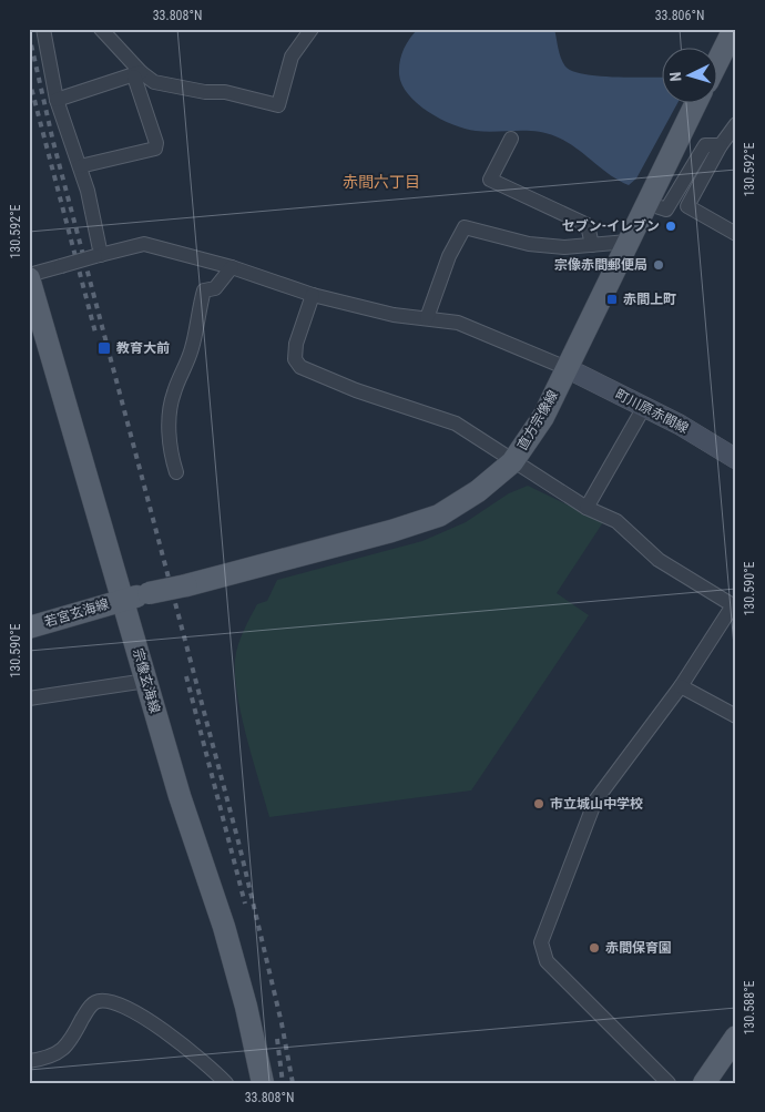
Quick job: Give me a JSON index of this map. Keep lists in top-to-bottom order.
{
  "streets": {
    "main road": [
      "町川原赤間線",
      "直方宗像線",
      "若宮玄海線",
      "宗像玄海線"
    ]
  },
  "crossings": [
    ["町川原赤間線", "直方宗像線"],
    ["直方宗像線", "若宮玄海線"],
    ["直方宗像線", "宗像玄海線"],
    ["若宮玄海線", "宗像玄海線"]
  ],
  "districts": ["赤間六丁目"],
  "places": {
    "other": [
      "セブン-イレブン",
      "宗像赤間郵便局",
      "市立城山中学校",
      "赤間保育園"
    ],
    "transit": ["赤間上町", "教育大前"]
  },
  "north": "left",
  "coordinates": [
    "33.808°N",
    "33.806°N",
    "130.592°E",
    "130.590°E",
    "130.588°E"
  ]
}
